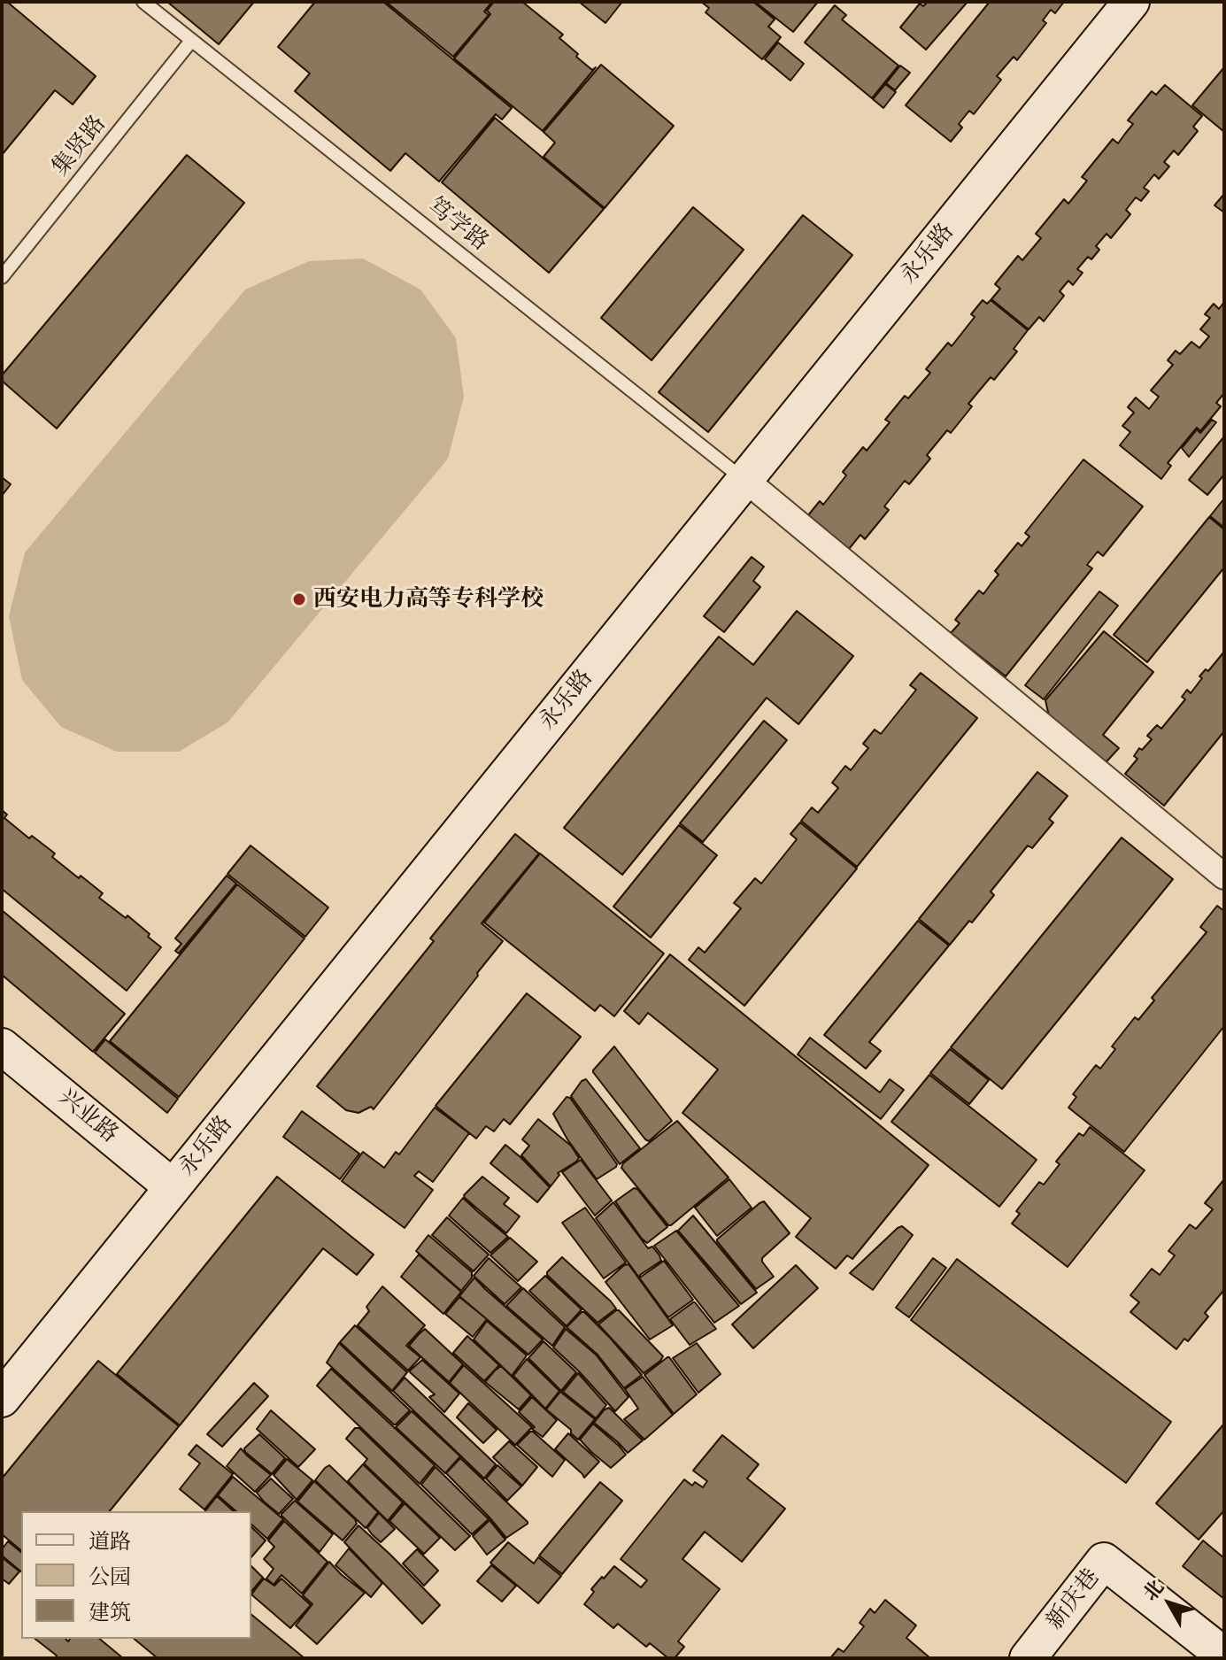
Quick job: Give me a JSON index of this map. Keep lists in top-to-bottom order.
{
  "streets": {
    "street": ["永乐路", "兴业路", "新庆巷"],
    "lane": ["集贤路", "笃学路"]
  },
  "crossings": [
    ["集贤路", "笃学路"],
    ["笃学路", "永乐路"],
    ["永乐路", "兴业路"]
  ],
  "places": ["西安电力高等专科学校"],
  "legend": ["道路", "公园", "建筑"],
  "north": "top left"
}
